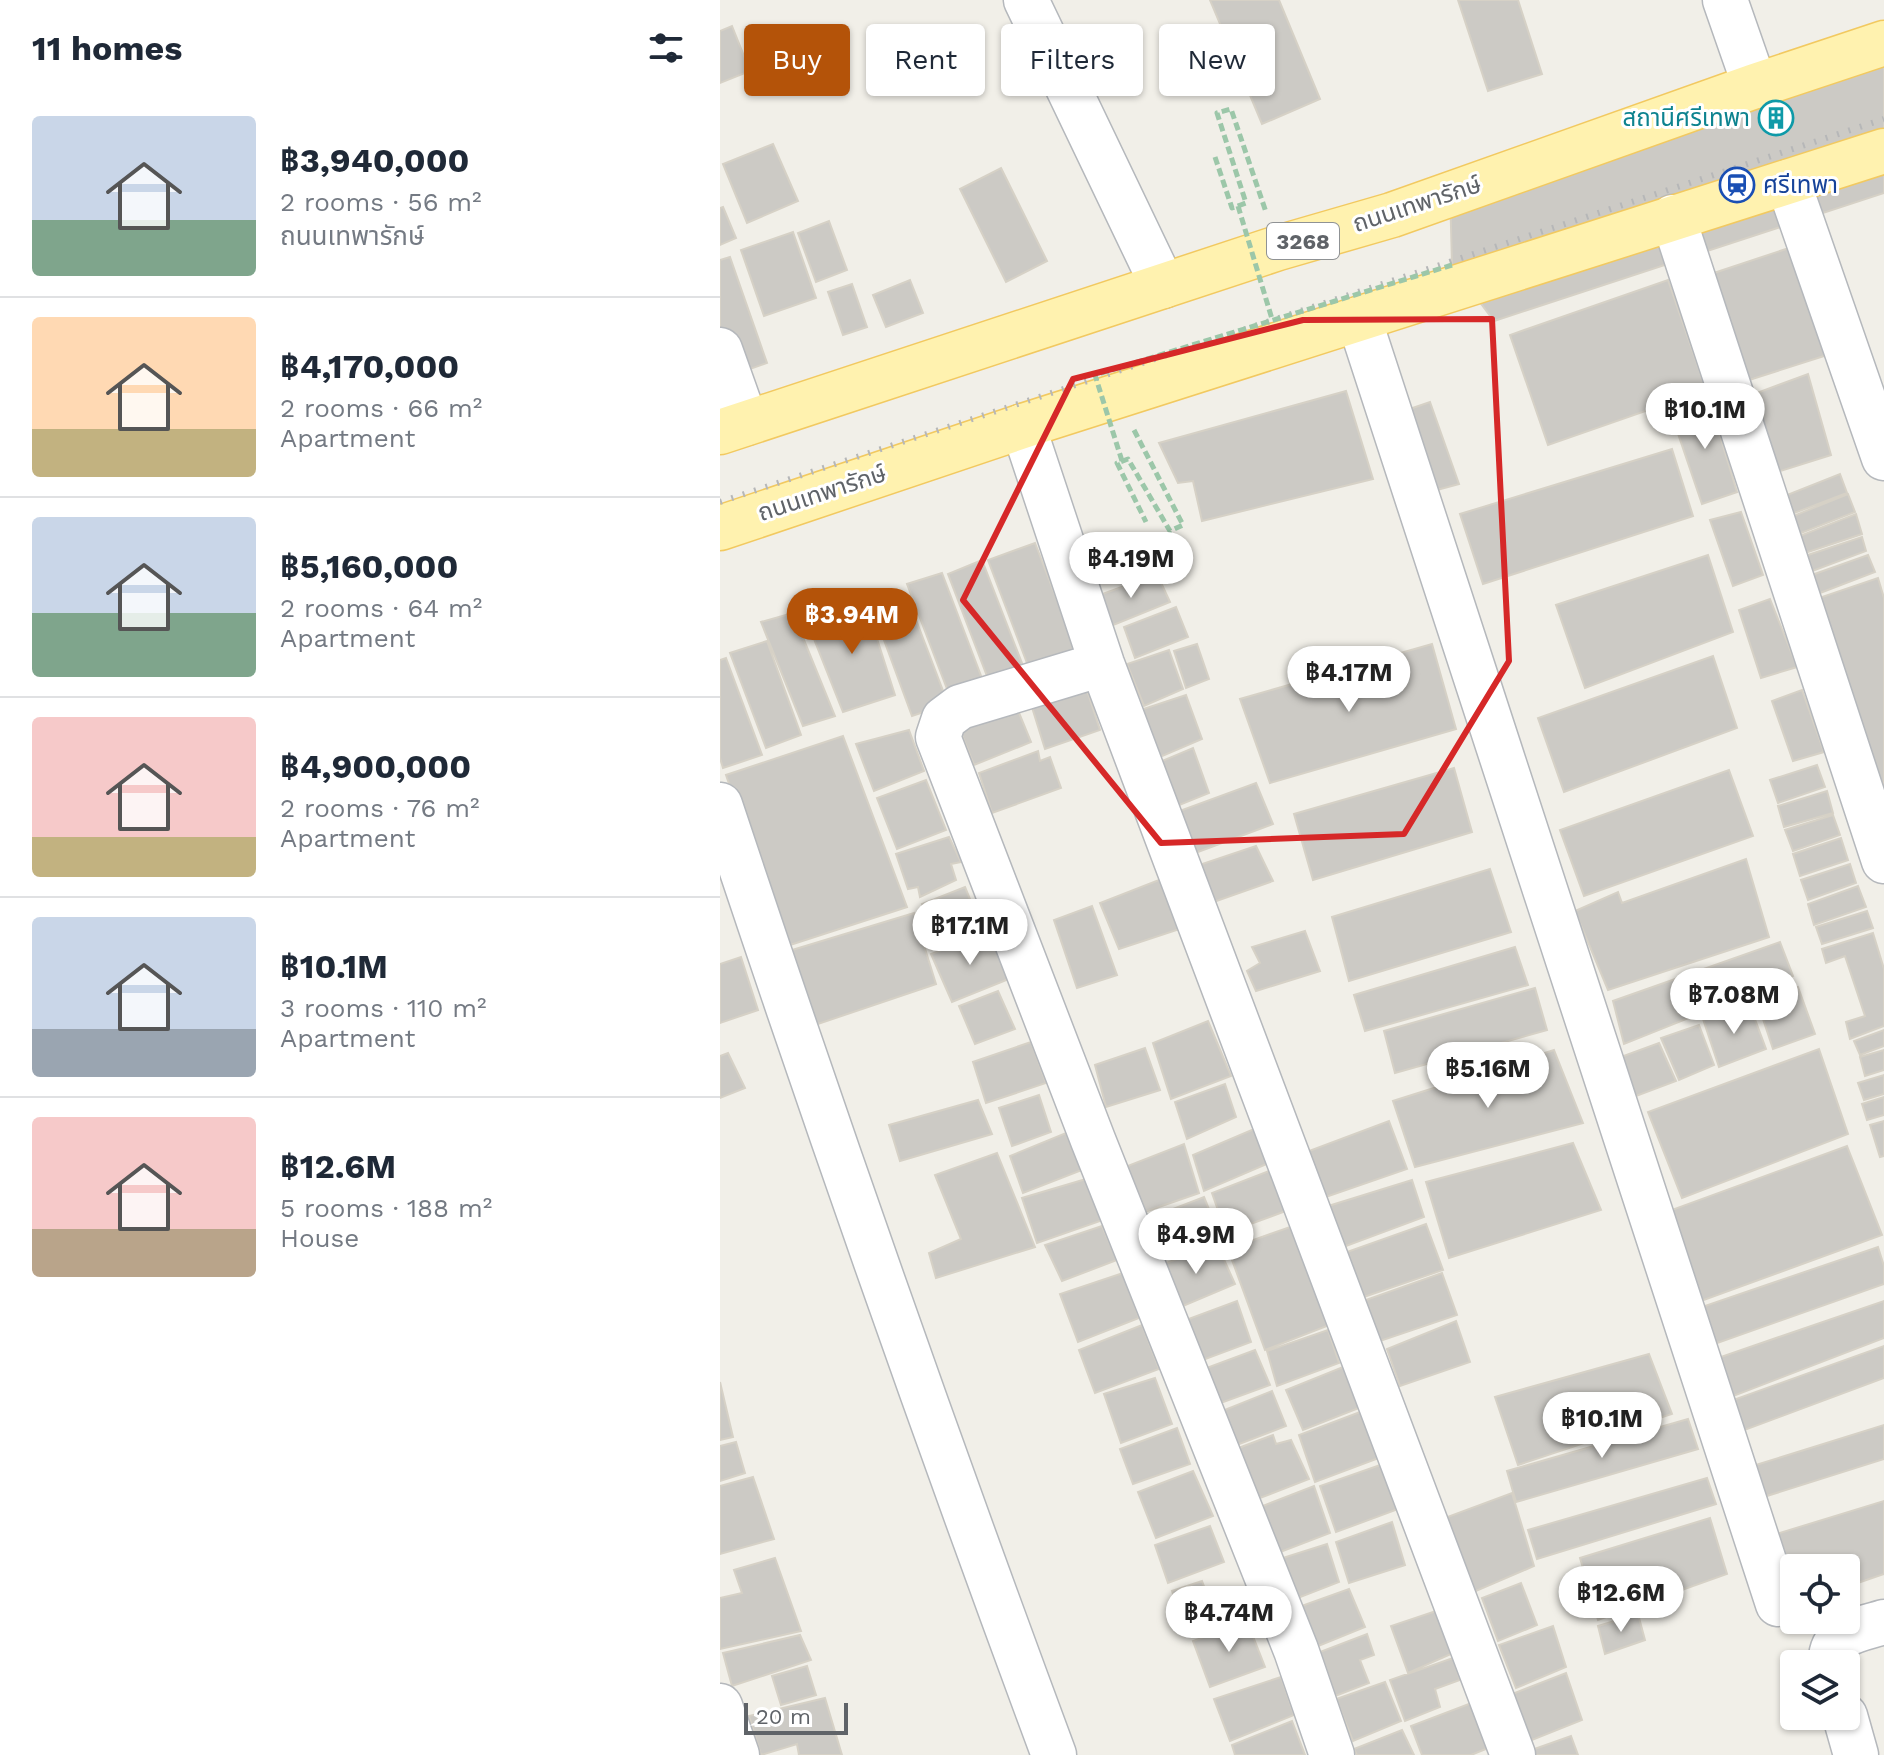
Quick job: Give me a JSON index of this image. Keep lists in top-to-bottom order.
{
  "streets": {
    "main road": ["ถนนเทพารักษ์", "3268"]
  },
  "places": {
    "building": ["สถานีศรีเทพา"],
    "station": ["ศรีเทพา"]
  },
  "scale_bar": "20 m",
  "page": {
    "heading": "11 homes",
    "chip": [
      "Buy",
      "Rent",
      "Filters",
      "New"
    ],
    "list": [
      {
        "name": "฿3,940,000",
        "note": "2 rooms · 56 m² · ถนนเทพารักษ์"
      },
      {
        "name": "฿4,170,000",
        "note": "2 rooms · 66 m² · Apartment"
      },
      {
        "name": "฿5,160,000",
        "note": "2 rooms · 64 m² · Apartment"
      },
      {
        "name": "฿4,900,000",
        "note": "2 rooms · 76 m² · Apartment"
      },
      {
        "name": "฿10.1M",
        "note": "3 rooms · 110 m² · Apartment"
      },
      {
        "name": "฿12.6M",
        "note": "5 rooms · 188 m² · House"
      }
    ],
    "price": [
      "฿10.1M",
      "฿4.19M",
      "฿3.94M",
      "฿4.17M",
      "฿17.1M",
      "฿7.08M",
      "฿5.16M",
      "฿4.9M",
      "฿10.1M",
      "฿12.6M",
      "฿4.74M"
    ],
    "scale": "20 m"
  }
}
